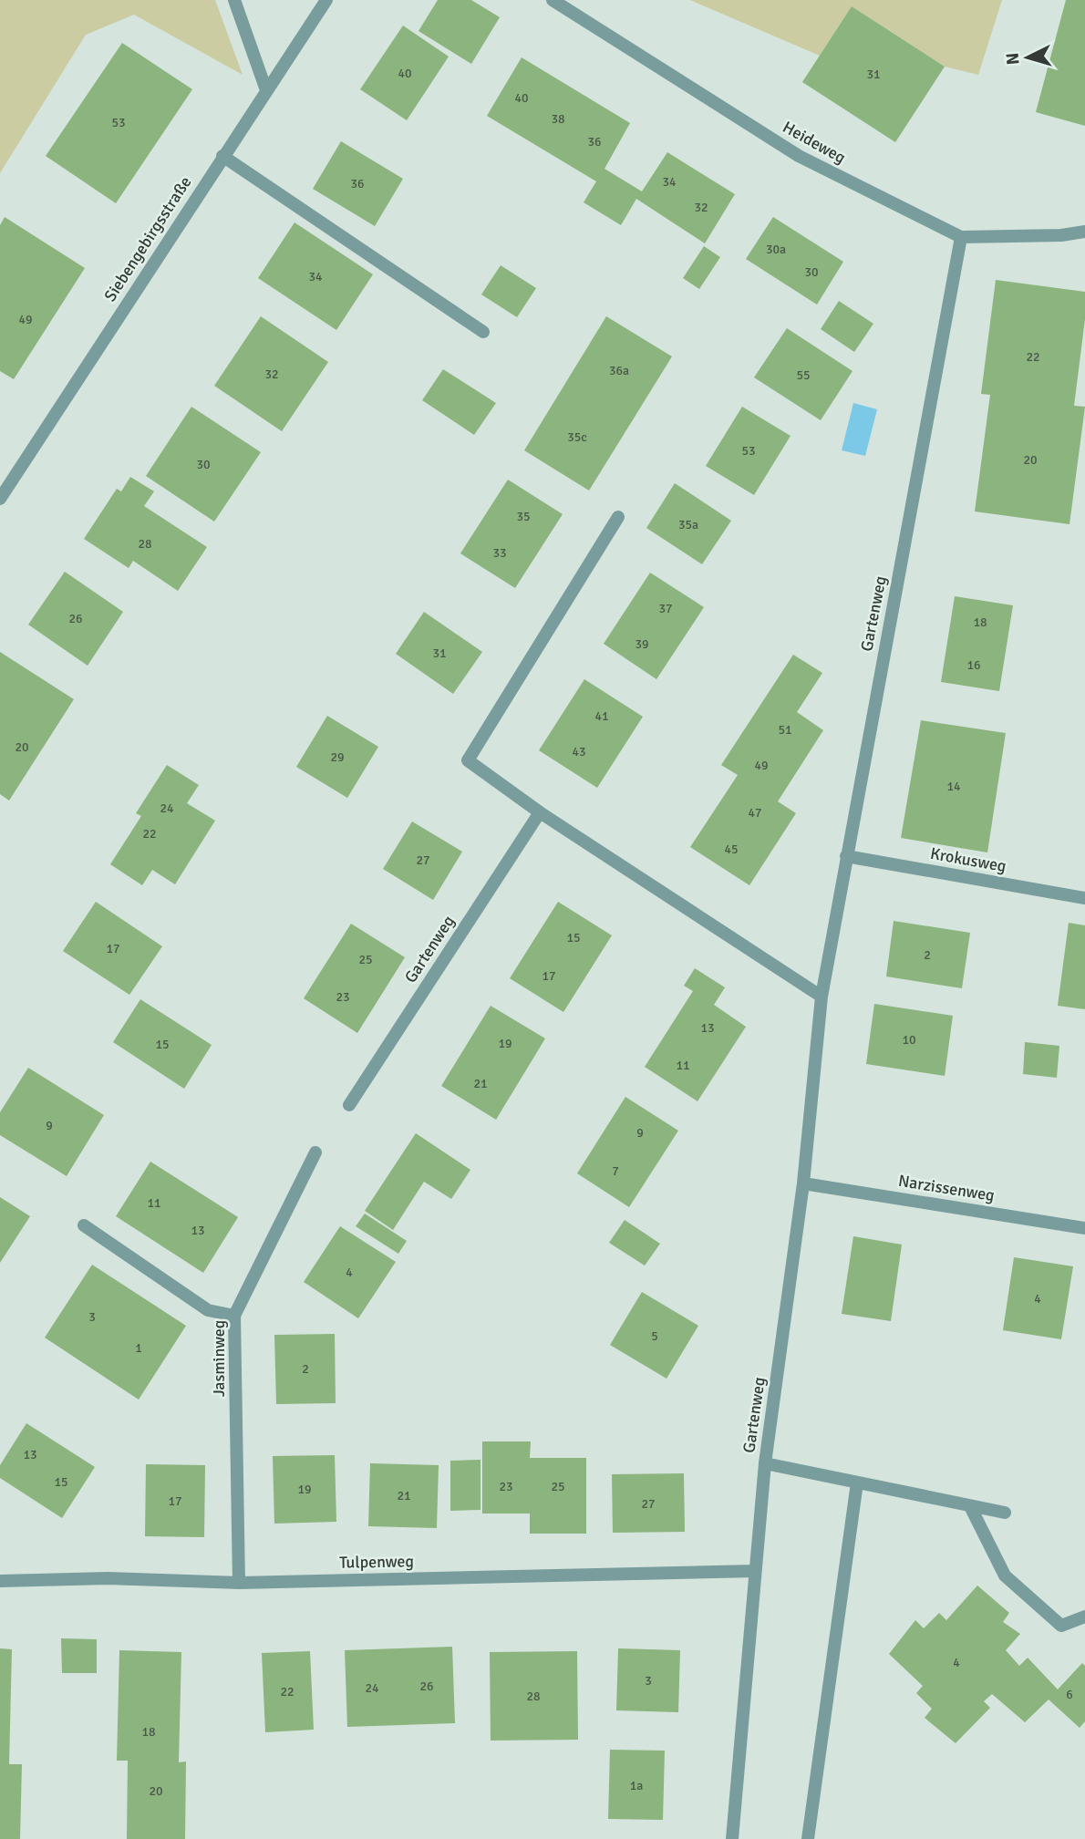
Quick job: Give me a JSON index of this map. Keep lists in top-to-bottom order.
{
  "streets": {
    "street": [
      "Heideweg",
      "Siebengebirgsstraße",
      "Gartenweg",
      "Krokusweg",
      "Narzissenweg",
      "Jasminweg",
      "Tulpenweg"
    ]
  },
  "crossings": [
    ["Heideweg", "Gartenweg"],
    ["Gartenweg", "Krokusweg"],
    ["Gartenweg", "Narzissenweg"],
    ["Gartenweg", "Tulpenweg"],
    ["Jasminweg", "Tulpenweg"]
  ],
  "house_numbers": [
    "40",
    "31",
    "40",
    "38",
    "53",
    "36",
    "34",
    "36",
    "32",
    "30a",
    "30",
    "34",
    "49",
    "22",
    "36a",
    "32",
    "55",
    "35c",
    "53",
    "20",
    "30",
    "35",
    "35a",
    "28",
    "33",
    "37",
    "26",
    "18",
    "39",
    "31",
    "16",
    "41",
    "51",
    "20",
    "43",
    "29",
    "49",
    "14",
    "24",
    "47",
    "22",
    "45",
    "27",
    "15",
    "17",
    "2",
    "25",
    "17",
    "23",
    "13",
    "10",
    "19",
    "15",
    "11",
    "21",
    "9",
    "9",
    "7",
    "11",
    "13",
    "4",
    "4",
    "3",
    "5",
    "1",
    "2",
    "13",
    "15",
    "23",
    "25",
    "19",
    "21",
    "17",
    "27",
    "4",
    "3",
    "26",
    "24",
    "22",
    "6",
    "28",
    "18",
    "1a",
    "20"
  ],
  "north": "left"
}
